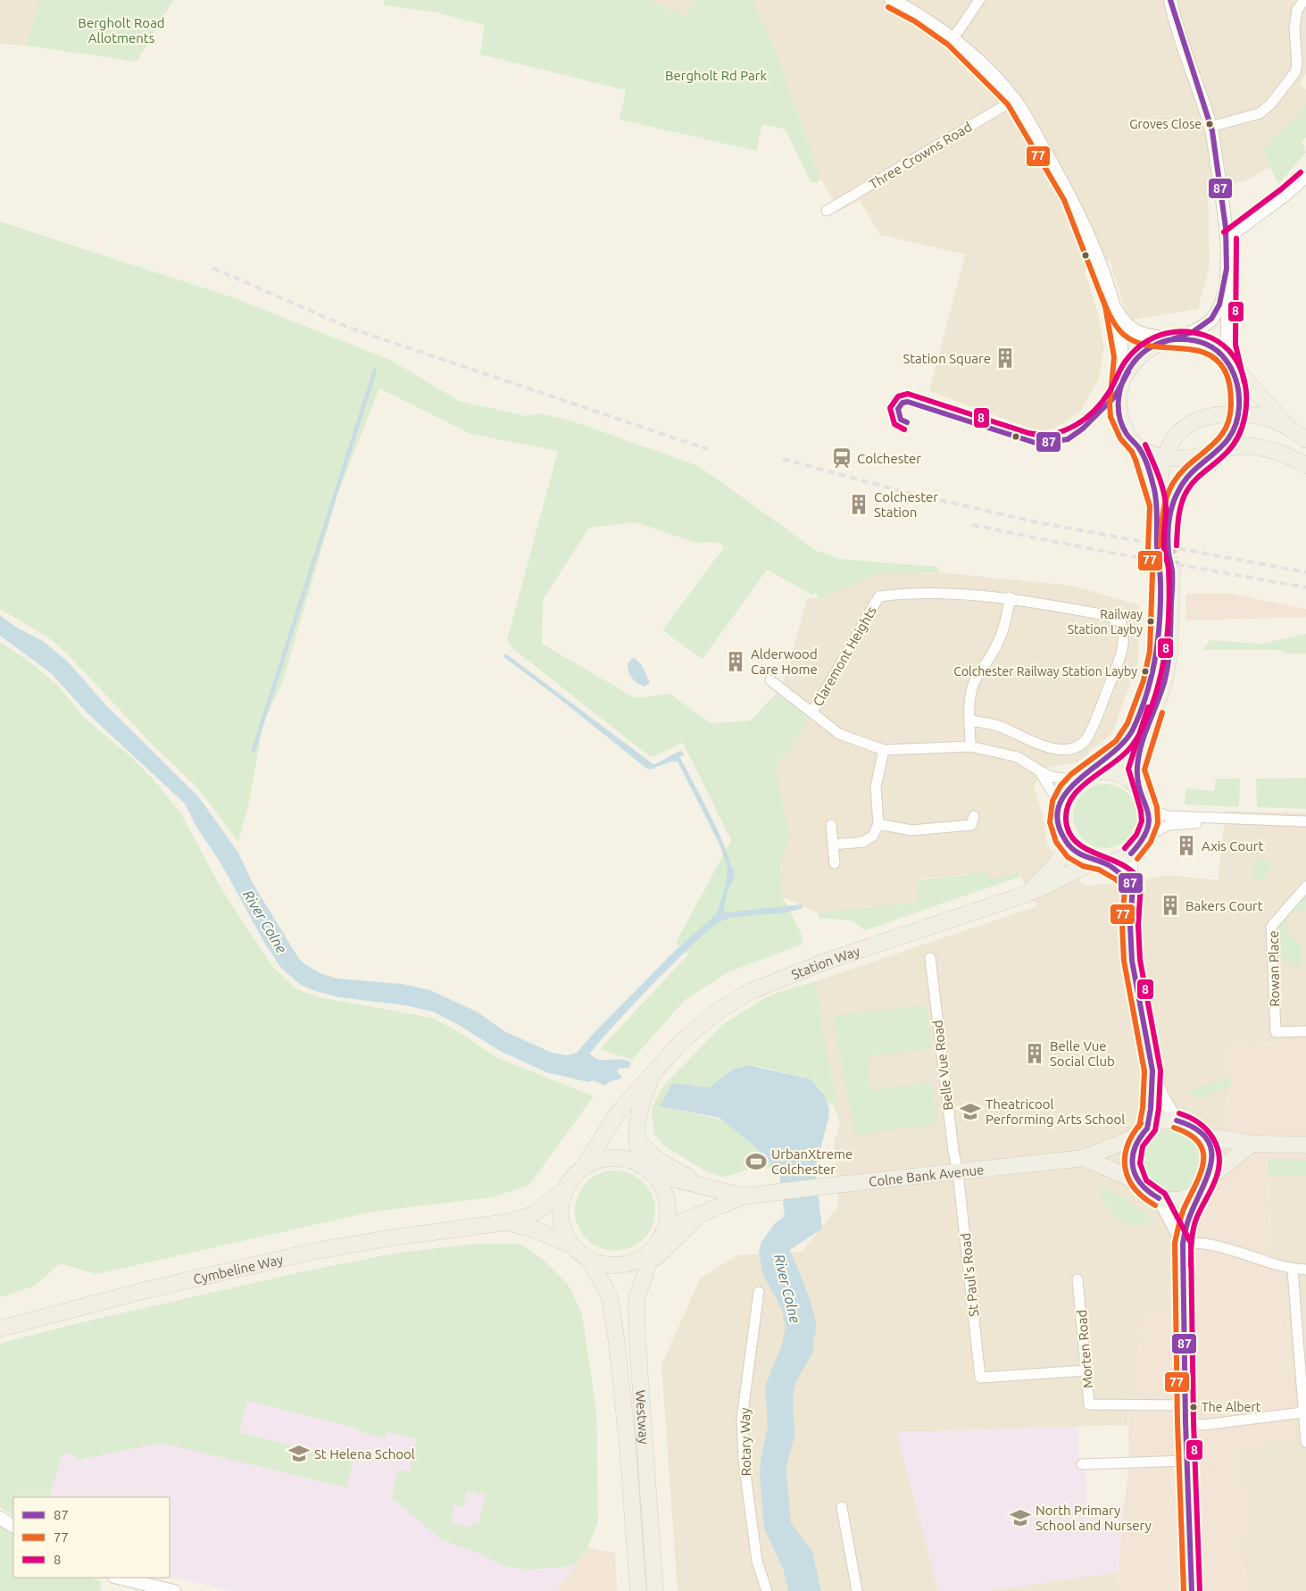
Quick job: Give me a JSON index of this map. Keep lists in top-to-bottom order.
{
  "streets": {
    "main road": [
      "Station Way",
      "Colne Bank Avenue",
      "Cymbeline Way",
      "Westway"
    ],
    "street": [
      "Three Crowns Road",
      "Claremont Heights",
      "Rowan Place",
      "Belle Vue Road",
      "St Paul's Road",
      "Morten Road",
      "Rotary Way"
    ]
  },
  "crossings": [
    ["Station Way", "Colne Bank Avenue"],
    ["Station Way", "Westway"],
    ["Belle Vue Road", "Colne Bank Avenue"],
    ["Belle Vue Road", "St Paul's Road"],
    ["Colne Bank Avenue", "St Paul's Road"],
    ["Colne Bank Avenue", "Westway"],
    ["St Paul's Road", "Morten Road"]
  ],
  "water": ["River Colne"],
  "parks": ["Bergholt Road Allotments", "Bergholt Rd Park"],
  "places": {
    "other": [
      "Groves Close",
      "Railway Station Layby",
      "Colchester Railway Station Layby",
      "The Albert"
    ],
    "building": [
      "Station Square",
      "Colchester Station",
      "Alderwood Care Home",
      "Axis Court",
      "Bakers Court",
      "Belle Vue Social Club"
    ],
    "station": ["Colchester"],
    "school or university": ["Theatricool Performing Arts School", "St Helena School", "North Primary School and Nursery"],
    "sports": ["UrbanXtreme Colchester"]
  },
  "lines": ["transit line 87", "transit line 77", "transit line 8"],
  "legend": ["87", "77", "8"]
}
